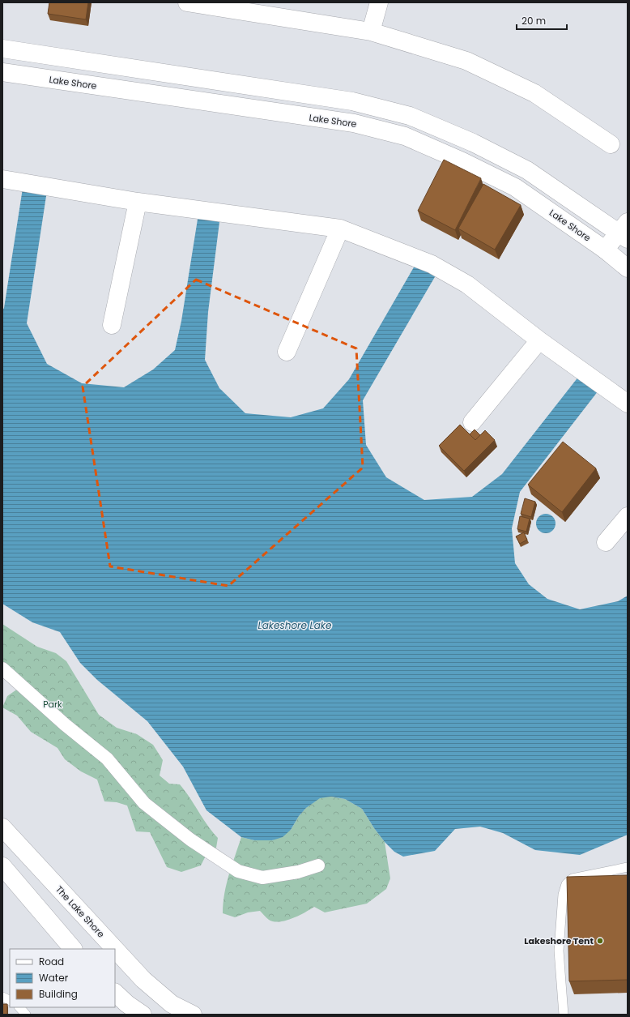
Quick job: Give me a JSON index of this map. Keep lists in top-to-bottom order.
{
  "streets": {
    "street": ["Lake Shore", "The Lake Shore"]
  },
  "water": ["Lakeshore Lake"],
  "parks": ["Park"],
  "places": ["Lakeshore Tent"],
  "legend": ["Road", "Water", "Building"],
  "scale_bar": "20 m"
}
